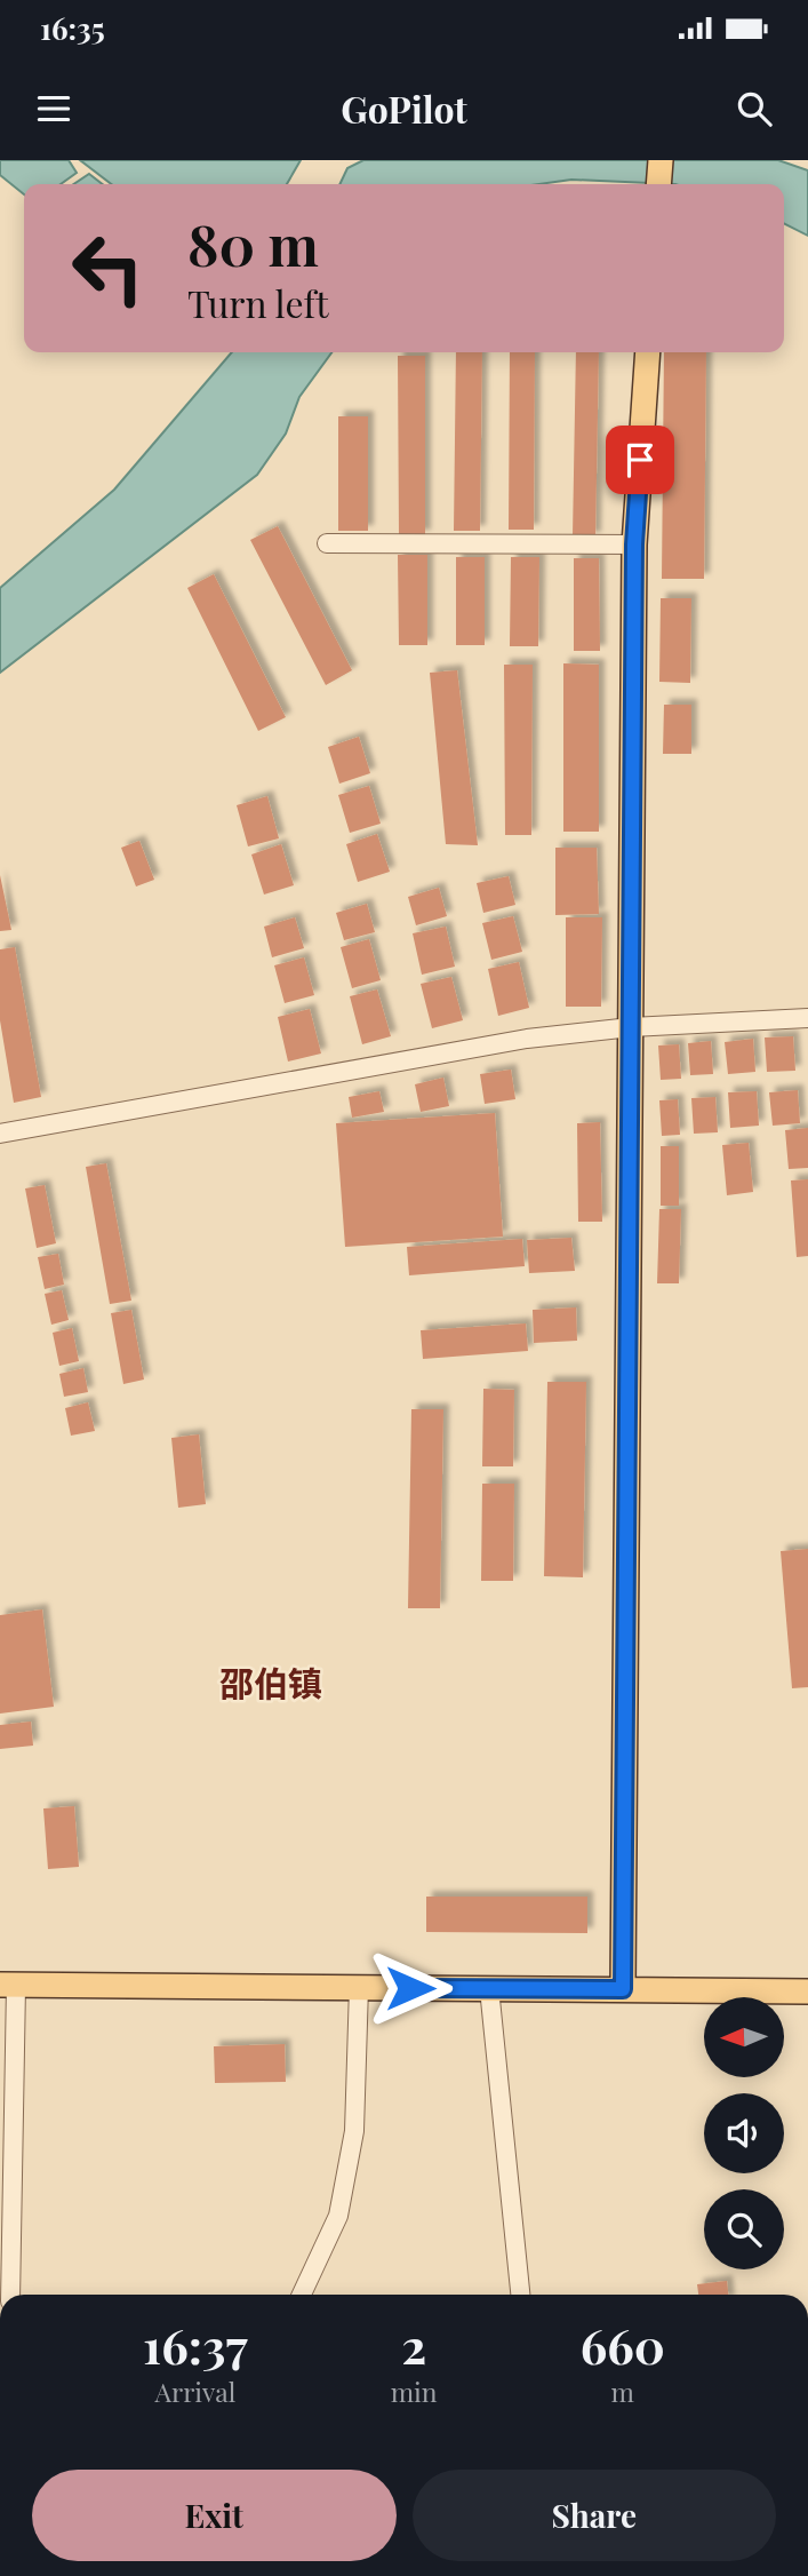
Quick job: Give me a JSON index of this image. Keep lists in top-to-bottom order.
{
  "districts": ["邵伯镇"],
  "north": "left",
  "page": {
    "status": "16:35",
    "header": "GoPilot",
    "turn": ["80 m", "Turn left"],
    "eta": [
      "16:37",
      "Arrival",
      "2",
      "min",
      "660",
      "m"
    ],
    "buttons": ["Exit", "Share"]
  }
}
